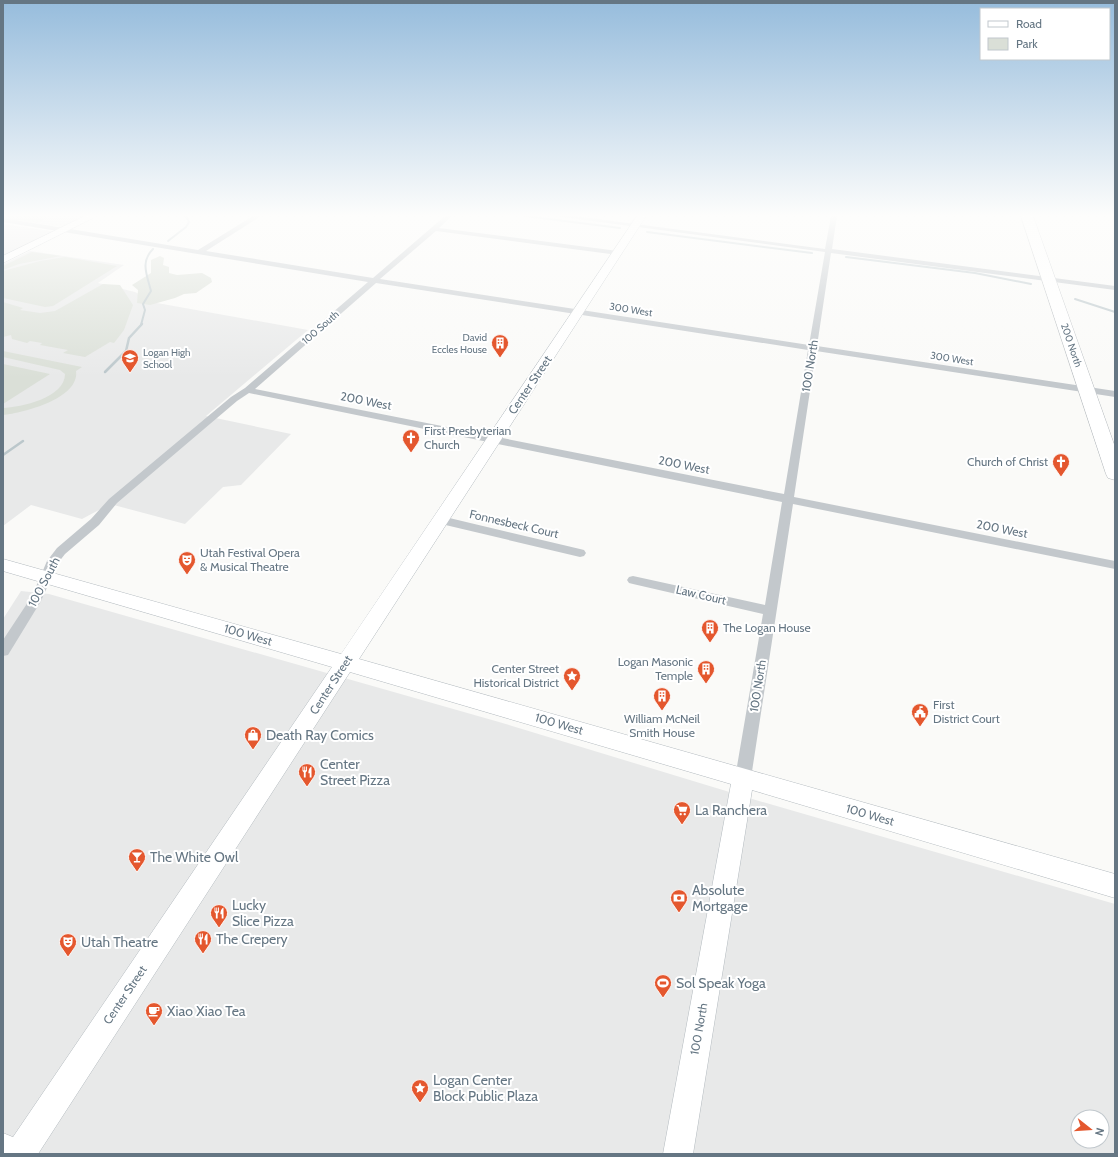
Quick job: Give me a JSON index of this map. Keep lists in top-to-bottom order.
{
  "streets": {
    "highway": ["200 North"],
    "street": [
      "300 West",
      "100 South",
      "100 North",
      "Center Street",
      "200 West",
      "Fonnesbeck Court",
      "Law Court",
      "100 West"
    ]
  },
  "crossings": [
    ["300 West", "100 South"],
    ["300 West", "200 North"],
    ["300 West", "100 North"],
    ["300 West", "Center Street"],
    ["100 South", "200 West"],
    ["100 South", "100 West"],
    ["100 North", "200 West"],
    ["100 North", "Law Court"],
    ["100 North", "100 West"],
    ["Center Street", "200 West"],
    ["Center Street", "Fonnesbeck Court"],
    ["Center Street", "100 West"]
  ],
  "places": {
    "building": [
      "David Eccles House",
      "The Logan House",
      "Logan Masonic Temple",
      "William McNeil Smith House"
    ],
    "school or university": ["Logan High School"],
    "church": ["First Presbyterian Church", "Church of Christ"],
    "theatre": ["Utah Festival Opera & Musical Theatre", "Utah Theatre"],
    "place": ["Center Street Historical District", "Logan Center Block Public Plaza"],
    "public building": ["First District Court"],
    "shop": ["Death Ray Comics"],
    "restaurant": ["Center Street Pizza", "Lucky Slice Pizza", "The Crepery"],
    "supermarket": ["La Ranchera"],
    "bar": ["The White Owl"],
    "bank": ["Absolute Mortgage"],
    "sports": ["Sol Speak Yoga"],
    "cafe": ["Xiao Xiao Tea"]
  },
  "legend": ["Road", "Park"],
  "north": "right"
}
